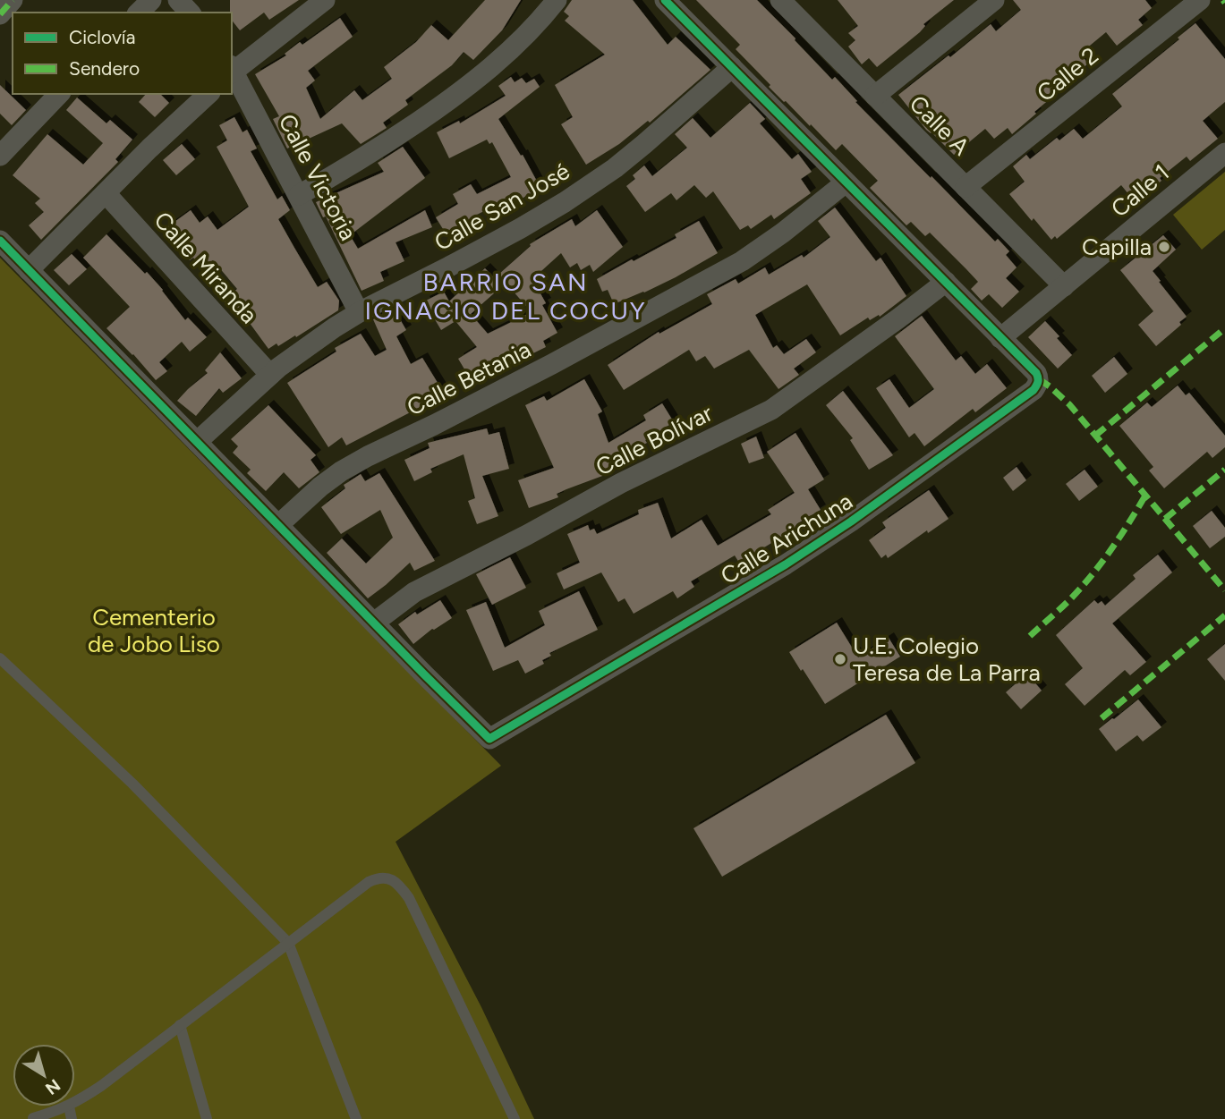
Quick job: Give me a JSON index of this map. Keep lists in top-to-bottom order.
{
  "streets": {
    "street": [
      "Calle 2",
      "Calle A",
      "Calle Victoria",
      "Calle 1",
      "Calle San José",
      "Calle Miranda",
      "Calle Betania",
      "Calle Bolívar",
      "Calle Arichuna"
    ]
  },
  "crossings": [
    ["Calle 2", "Calle A"],
    ["Calle A", "Calle 1"],
    ["Calle Victoria", "Calle San José"],
    ["Calle 1", "Calle Arichuna"],
    ["Calle San José", "Calle Miranda"],
    ["Calle Bolívar", "Calle Arichuna"]
  ],
  "districts": ["BARRIO SAN IGNACIO DEL COCUY"],
  "parks": ["Cementerio de Jobo Liso"],
  "places": ["Capilla", "U.E. Colegio Teresa de La Parra"],
  "legend": ["Ciclovía", "Sendero"],
  "north": "bottom right"
}
